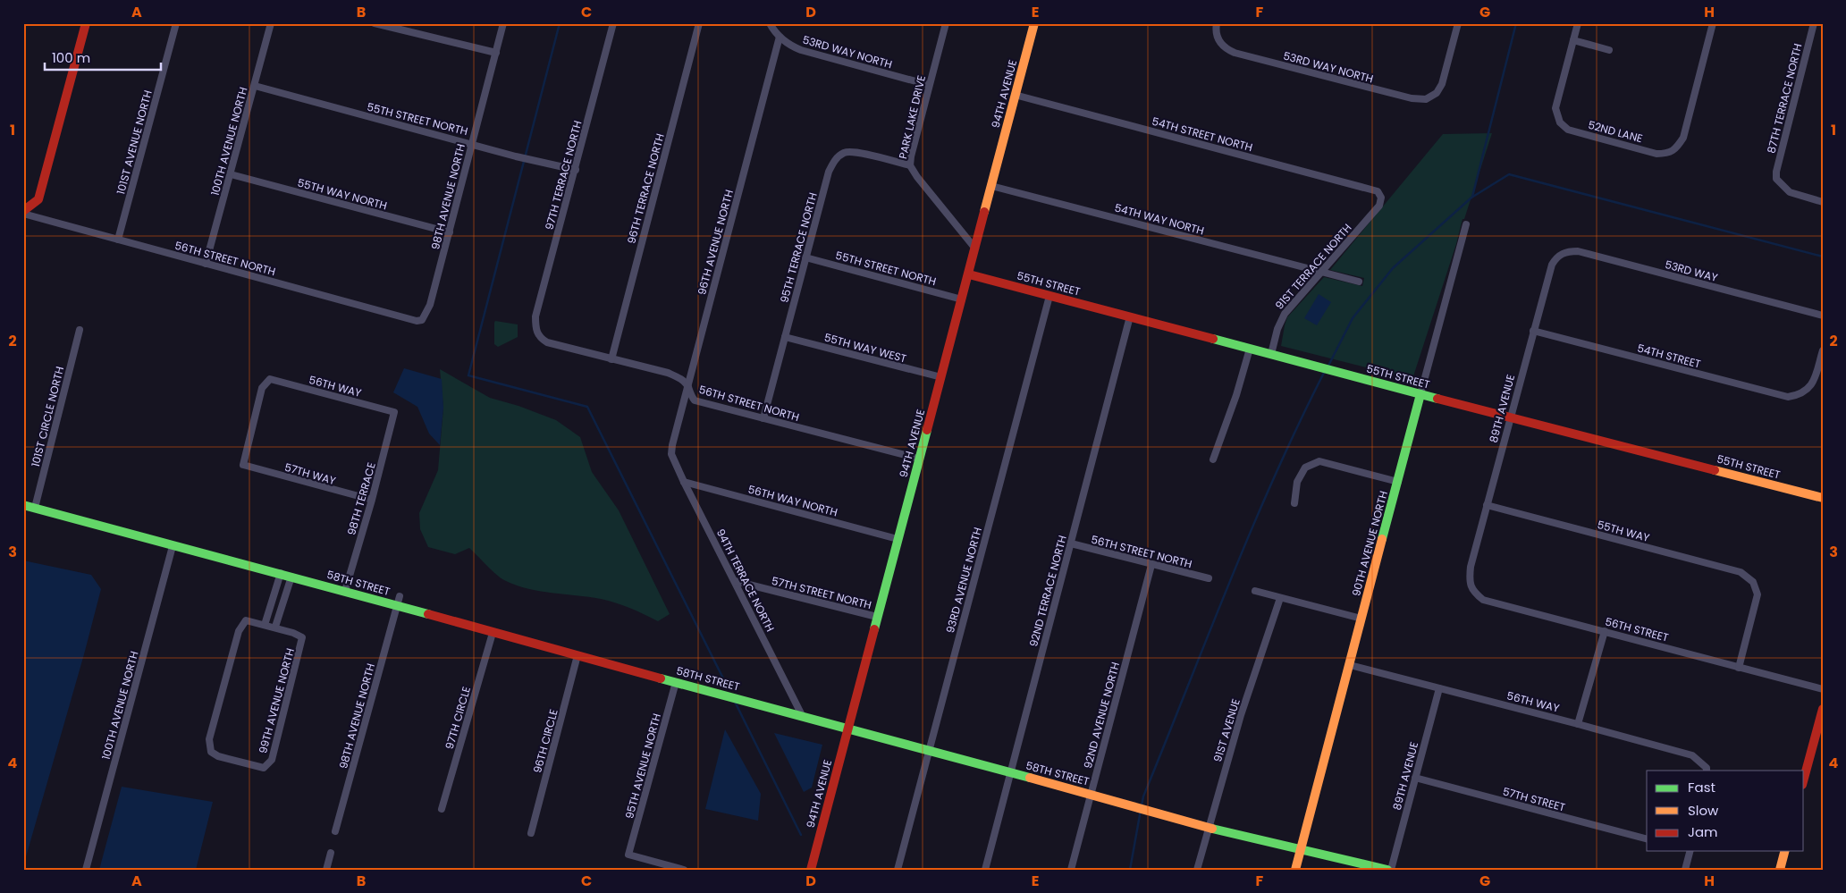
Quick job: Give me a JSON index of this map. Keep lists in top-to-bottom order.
{
  "streets": {
    "street": [
      "53RD WAY NORTH",
      "94TH AVENUE",
      "87TH TERRACE NORTH",
      "PARK LAKE DRIVE",
      "55TH STREET NORTH",
      "52ND LANE",
      "54TH STREET NORTH",
      "100TH AVENUE NORTH",
      "101ST AVENUE NORTH",
      "97TH TERRACE NORTH",
      "96TH TERRACE NORTH",
      "55TH WAY NORTH",
      "98TH AVENUE NORTH",
      "54TH WAY NORTH",
      "96TH AVENUE NORTH",
      "95TH TERRACE NORTH",
      "56TH STREET NORTH",
      "91ST TERRACE NORTH",
      "53RD WAY",
      "55TH STREET",
      "55TH WAY WEST",
      "54TH STREET",
      "56TH WAY",
      "89TH AVENUE",
      "101ST CIRCLE NORTH",
      "57TH WAY",
      "98TH TERRACE",
      "56TH WAY NORTH",
      "55TH WAY",
      "90TH AVENUE NORTH",
      "94TH TERRACE NORTH",
      "93RD AVENUE NORTH",
      "58TH STREET",
      "92ND TERRACE NORTH",
      "57TH STREET NORTH",
      "56TH STREET",
      "99TH AVENUE NORTH",
      "92ND AVENUE NORTH",
      "97TH CIRCLE",
      "91ST AVENUE",
      "96TH CIRCLE",
      "95TH AVENUE NORTH",
      "57TH STREET"
    ]
  },
  "crossings": [
    ["53RD WAY NORTH", "PARK LAKE DRIVE"],
    ["53RD WAY NORTH", "96TH AVENUE NORTH"],
    ["94TH AVENUE", "PARK LAKE DRIVE"],
    ["94TH AVENUE", "55TH STREET NORTH"],
    ["94TH AVENUE", "54TH STREET NORTH"],
    ["94TH AVENUE", "54TH WAY NORTH"],
    ["94TH AVENUE", "56TH STREET NORTH"],
    ["94TH AVENUE", "55TH STREET"],
    ["94TH AVENUE", "55TH WAY WEST"],
    ["94TH AVENUE", "56TH WAY NORTH"],
    ["94TH AVENUE", "58TH STREET"],
    ["94TH AVENUE", "57TH STREET NORTH"],
    ["PARK LAKE DRIVE", "95TH TERRACE NORTH"],
    ["55TH STREET NORTH", "100TH AVENUE NORTH"],
    ["55TH STREET NORTH", "97TH TERRACE NORTH"],
    ["55TH STREET NORTH", "98TH AVENUE NORTH"],
    ["55TH STREET NORTH", "95TH TERRACE NORTH"],
    ["54TH STREET NORTH", "91ST TERRACE NORTH"],
    ["100TH AVENUE NORTH", "55TH WAY NORTH"],
    ["100TH AVENUE NORTH", "56TH STREET NORTH"],
    ["100TH AVENUE NORTH", "58TH STREET"],
    ["101ST AVENUE NORTH", "56TH STREET NORTH"],
    ["97TH TERRACE NORTH", "56TH STREET NORTH"],
    ["96TH TERRACE NORTH", "56TH STREET NORTH"],
    ["55TH WAY NORTH", "98TH AVENUE NORTH"],
    ["98TH AVENUE NORTH", "56TH STREET NORTH"],
    ["98TH AVENUE NORTH", "58TH STREET"],
    ["54TH WAY NORTH", "91ST TERRACE NORTH"],
    ["96TH AVENUE NORTH", "56TH STREET NORTH"],
    ["96TH AVENUE NORTH", "94TH TERRACE NORTH"],
    ["95TH TERRACE NORTH", "56TH STREET NORTH"],
    ["95TH TERRACE NORTH", "55TH WAY WEST"],
    ["56TH STREET NORTH", "92ND TERRACE NORTH"],
    ["56TH STREET NORTH", "92ND AVENUE NORTH"],
    ["91ST TERRACE NORTH", "55TH STREET"],
    ["53RD WAY", "89TH AVENUE"],
    ["55TH STREET", "89TH AVENUE"],
    ["55TH STREET", "90TH AVENUE NORTH"],
    ["55TH STREET", "93RD AVENUE NORTH"],
    ["55TH STREET", "92ND TERRACE NORTH"],
    ["54TH STREET", "89TH AVENUE"],
    ["56TH WAY", "89TH AVENUE"],
    ["56TH WAY", "57TH WAY"],
    ["56TH WAY", "98TH TERRACE"],
    ["56TH WAY", "90TH AVENUE NORTH"],
    ["89TH AVENUE", "55TH WAY"],
    ["89TH AVENUE", "58TH STREET"],
    ["89TH AVENUE", "56TH STREET"],
    ["89TH AVENUE", "57TH STREET"],
    ["101ST CIRCLE NORTH", "58TH STREET"],
    ["57TH WAY", "98TH TERRACE"],
    ["98TH TERRACE", "58TH STREET"],
    ["56TH WAY NORTH", "94TH TERRACE NORTH"],
    ["55TH WAY", "56TH STREET"],
    ["90TH AVENUE NORTH", "58TH STREET"],
    ["94TH TERRACE NORTH", "58TH STREET"],
    ["94TH TERRACE NORTH", "57TH STREET NORTH"],
    ["93RD AVENUE NORTH", "58TH STREET"],
    ["58TH STREET", "92ND TERRACE NORTH"],
    ["58TH STREET", "92ND AVENUE NORTH"],
    ["58TH STREET", "97TH CIRCLE"],
    ["58TH STREET", "91ST AVENUE"],
    ["58TH STREET", "96TH CIRCLE"],
    ["58TH STREET", "95TH AVENUE NORTH"]
  ],
  "legend": ["Fast", "Slow", "Jam"],
  "scale_bar": "100 m",
  "grid": {
    "columns": [
      "A",
      "B",
      "C",
      "D",
      "E",
      "F",
      "G",
      "H"
    ],
    "rows": [
      "1",
      "2",
      "3",
      "4"
    ]
  }
}
